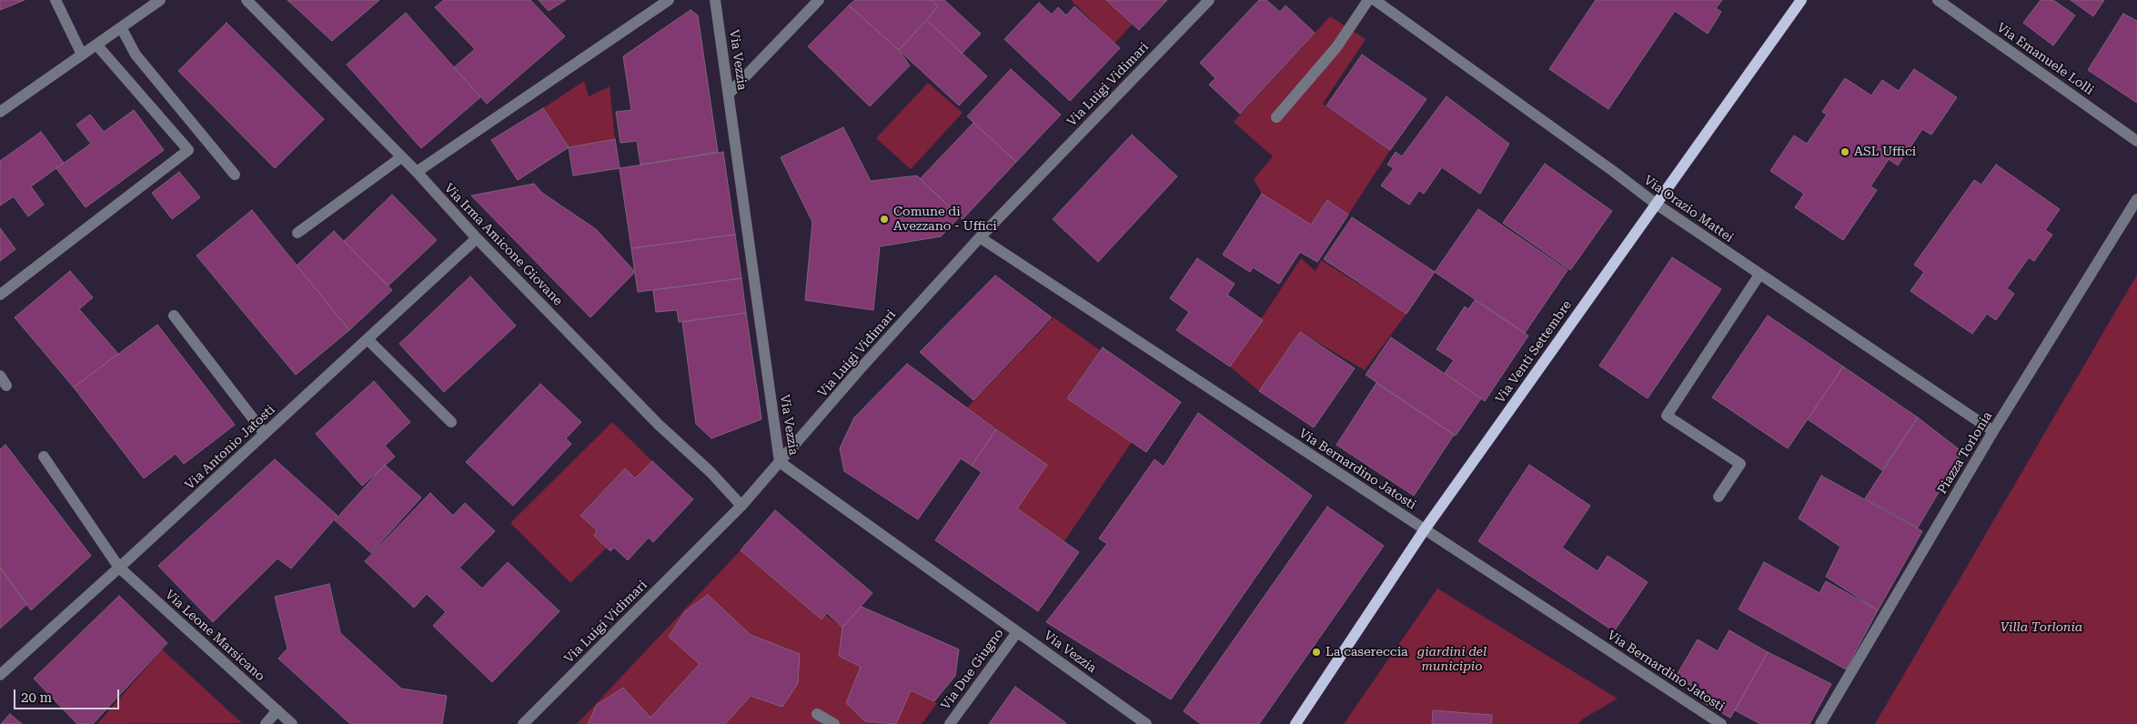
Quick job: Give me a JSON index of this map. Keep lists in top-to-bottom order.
{
  "streets": {
    "main road": ["Via Venti Settembre"],
    "street": [
      "Via Emanuele Lolli",
      "Via Vezzia",
      "Via Luigi Vidimari",
      "Via Orazio Mattei",
      "Via Irma Amicone Giovane",
      "Via Antonio Jatosti",
      "Piazza Torlonia",
      "Via Bernardino Jatosti",
      "Via Leone Marsicano",
      "Via Due Giugno"
    ]
  },
  "crossings": [
    ["Via Vezzia", "Via Luigi Vidimari"],
    ["Via Vezzia", "Via Due Giugno"],
    ["Via Luigi Vidimari", "Via Irma Amicone Giovane"],
    ["Via Luigi Vidimari", "Via Bernardino Jatosti"],
    ["Via Orazio Mattei", "Via Venti Settembre"],
    ["Via Orazio Mattei", "Piazza Torlonia"],
    ["Via Irma Amicone Giovane", "Via Antonio Jatosti"],
    ["Via Venti Settembre", "Via Bernardino Jatosti"],
    ["Via Antonio Jatosti", "Via Leone Marsicano"]
  ],
  "parks": ["Villa Torlonia", "giardini del municipio"],
  "places": ["ASL Uffici", "Comune di Avezzano - Uffici", "La casereccia"],
  "scale_bar": "20 m"
}
